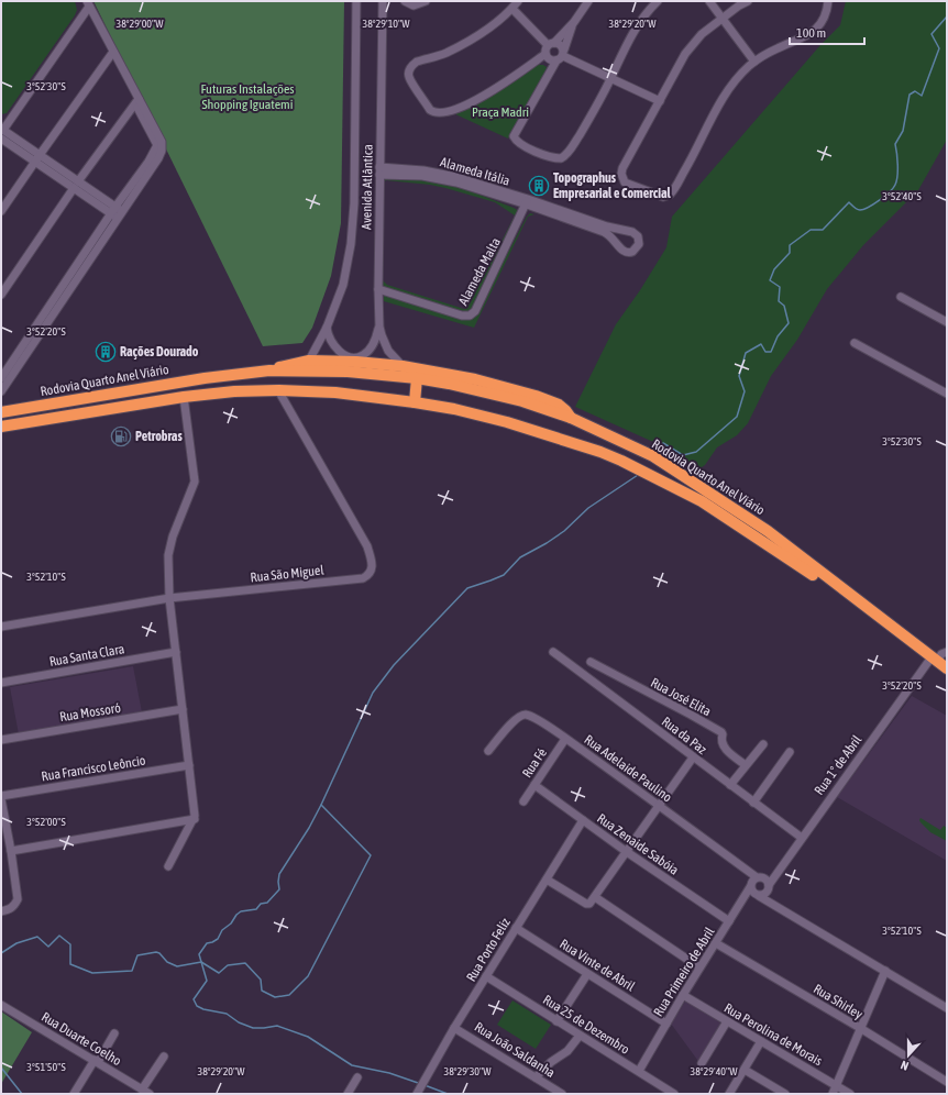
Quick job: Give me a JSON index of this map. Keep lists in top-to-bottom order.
{
  "streets": {
    "highway": ["Rodovia Quarto Anel Viário"],
    "street": [
      "Alameda Itália",
      "Avenida Atlântica",
      "Alameda Malta",
      "Rua São Miguel",
      "Rua Santa Clara",
      "Rua José Elita",
      "Rua Mossoró",
      "Rua da Paz",
      "Rua Fé",
      "Rua 1º de Abril",
      "Rua Francisco Leôncio",
      "Rua Adelaide Paulino",
      "Rua Zenaide Sabóia",
      "Rua Porto Feliz",
      "Rua Vinte de Abril",
      "Rua Primeiro de Abril",
      "Rua Shirley",
      "Rua 25 de Dezembro",
      "Rua Perolina de Morais",
      "Rua Duarte Coelho",
      "Rua João Saldanha"
    ]
  },
  "crossings": [
    ["Alameda Itália", "Avenida Atlântica"],
    ["Alameda Itália", "Alameda Malta"],
    ["Avenida Atlântica", "Alameda Malta"],
    ["Rodovia Quarto Anel Viário", "Rua São Miguel"],
    ["Rodovia Quarto Anel Viário", "Rua 1º de Abril"],
    ["Rua da Paz", "Rua 1º de Abril"],
    ["Rua Fé", "Rua Adelaide Paulino"],
    ["Rua Fé", "Rua Zenaide Sabóia"],
    ["Rua 1º de Abril", "Rua Adelaide Paulino"],
    ["Rua 1º de Abril", "Rua Primeiro de Abril"],
    ["Rua Adelaide Paulino", "Rua Primeiro de Abril"],
    ["Rua Zenaide Sabóia", "Rua Porto Feliz"],
    ["Rua Zenaide Sabóia", "Rua Primeiro de Abril"],
    ["Rua Porto Feliz", "Rua Vinte de Abril"],
    ["Rua Porto Feliz", "Rua 25 de Dezembro"],
    ["Rua Porto Feliz", "Rua João Saldanha"],
    ["Rua Vinte de Abril", "Rua Primeiro de Abril"],
    ["Rua Primeiro de Abril", "Rua Shirley"],
    ["Rua Primeiro de Abril", "Rua 25 de Dezembro"],
    ["Rua Primeiro de Abril", "Rua Perolina de Morais"]
  ],
  "parks": ["Futuras Instalações Shopping Iguatemi", "Praça Madri"],
  "places": {
    "building": ["Topographus Empresarial e Comercial", "Rações Dourado"],
    "fuel station": ["Petrobras"]
  },
  "scale_bar": "100 m",
  "north": "bottom",
  "coordinates": [
    "38°29'00\"W",
    "38°29'10\"W",
    "38°29'20\"W",
    "3°52'30\"S",
    "3°52'40\"S",
    "3°52'20\"S",
    "3°52'10\"S",
    "3°52'00\"S",
    "3°51'50\"S",
    "38°29'30\"W",
    "38°29'40\"W"
  ]
}
